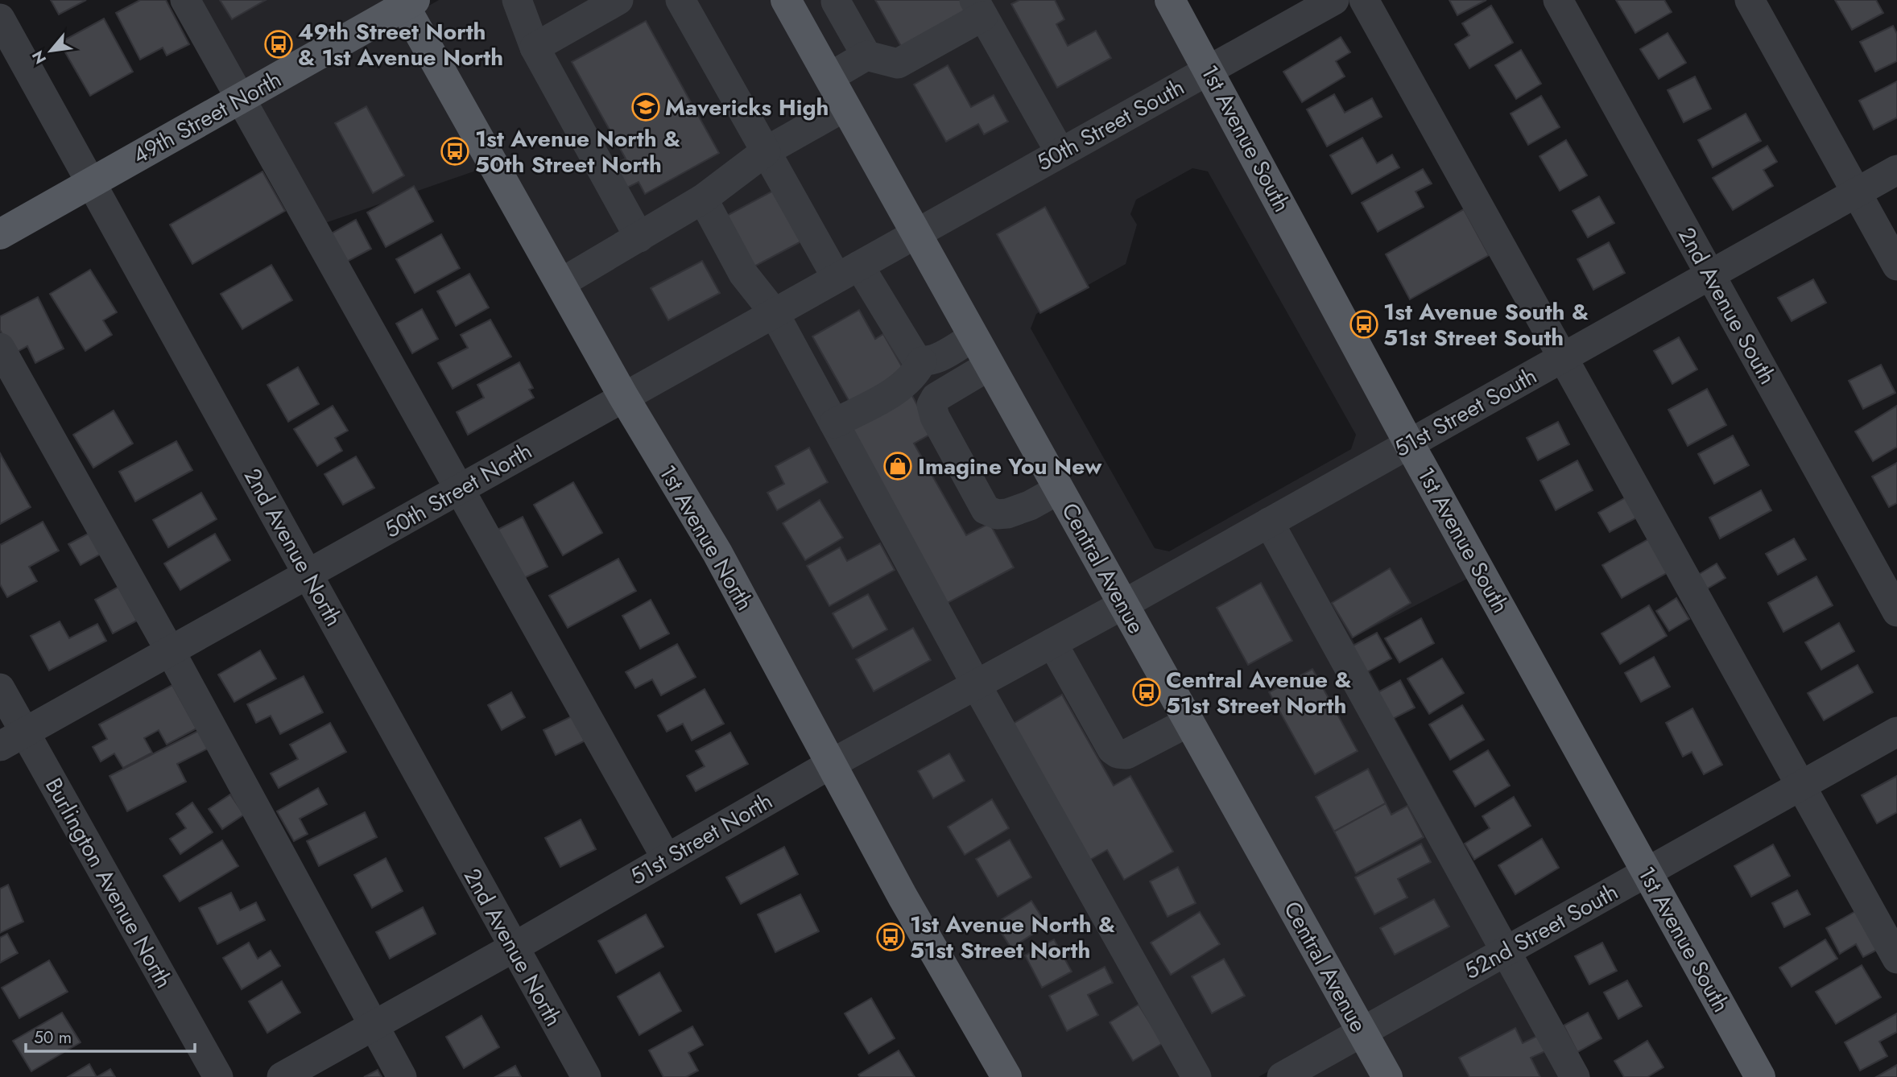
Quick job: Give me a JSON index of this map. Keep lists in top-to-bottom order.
{
  "streets": {
    "main road": [
      "49th Street North",
      "1st Avenue South",
      "1st Avenue North",
      "Central Avenue"
    ],
    "street": [
      "50th Street South",
      "2nd Avenue South",
      "51st Street South",
      "50th Street North",
      "2nd Avenue North",
      "51st Street North",
      "Burlington Avenue North",
      "52nd Street South"
    ]
  },
  "crossings": [
    ["49th Street North", "1st Avenue North"],
    ["49th Street North", "2nd Avenue North"],
    ["50th Street South", "1st Avenue South"],
    ["50th Street South", "50th Street North"],
    ["50th Street South", "Central Avenue"],
    ["1st Avenue South", "51st Street South"],
    ["1st Avenue South", "52nd Street South"],
    ["2nd Avenue South", "51st Street South"],
    ["51st Street South", "Central Avenue"],
    ["51st Street South", "51st Street North"],
    ["50th Street North", "1st Avenue North"],
    ["50th Street North", "2nd Avenue North"],
    ["50th Street North", "Central Avenue"],
    ["50th Street North", "Burlington Avenue North"],
    ["1st Avenue North", "51st Street North"],
    ["2nd Avenue North", "51st Street North"],
    ["Central Avenue", "51st Street North"],
    ["Central Avenue", "52nd Street South"]
  ],
  "places": {
    "bus stop": [
      "49th Street North & 1st Avenue North",
      "1st Avenue North & 50th Street North",
      "1st Avenue South & 51st Street South",
      "Central Avenue & 51st Street North",
      "1st Avenue North & 51st Street North"
    ],
    "school or university": ["Mavericks High"],
    "shop": ["Imagine You New"]
  },
  "scale_bar": "50 m",
  "north": "bottom left"
}
